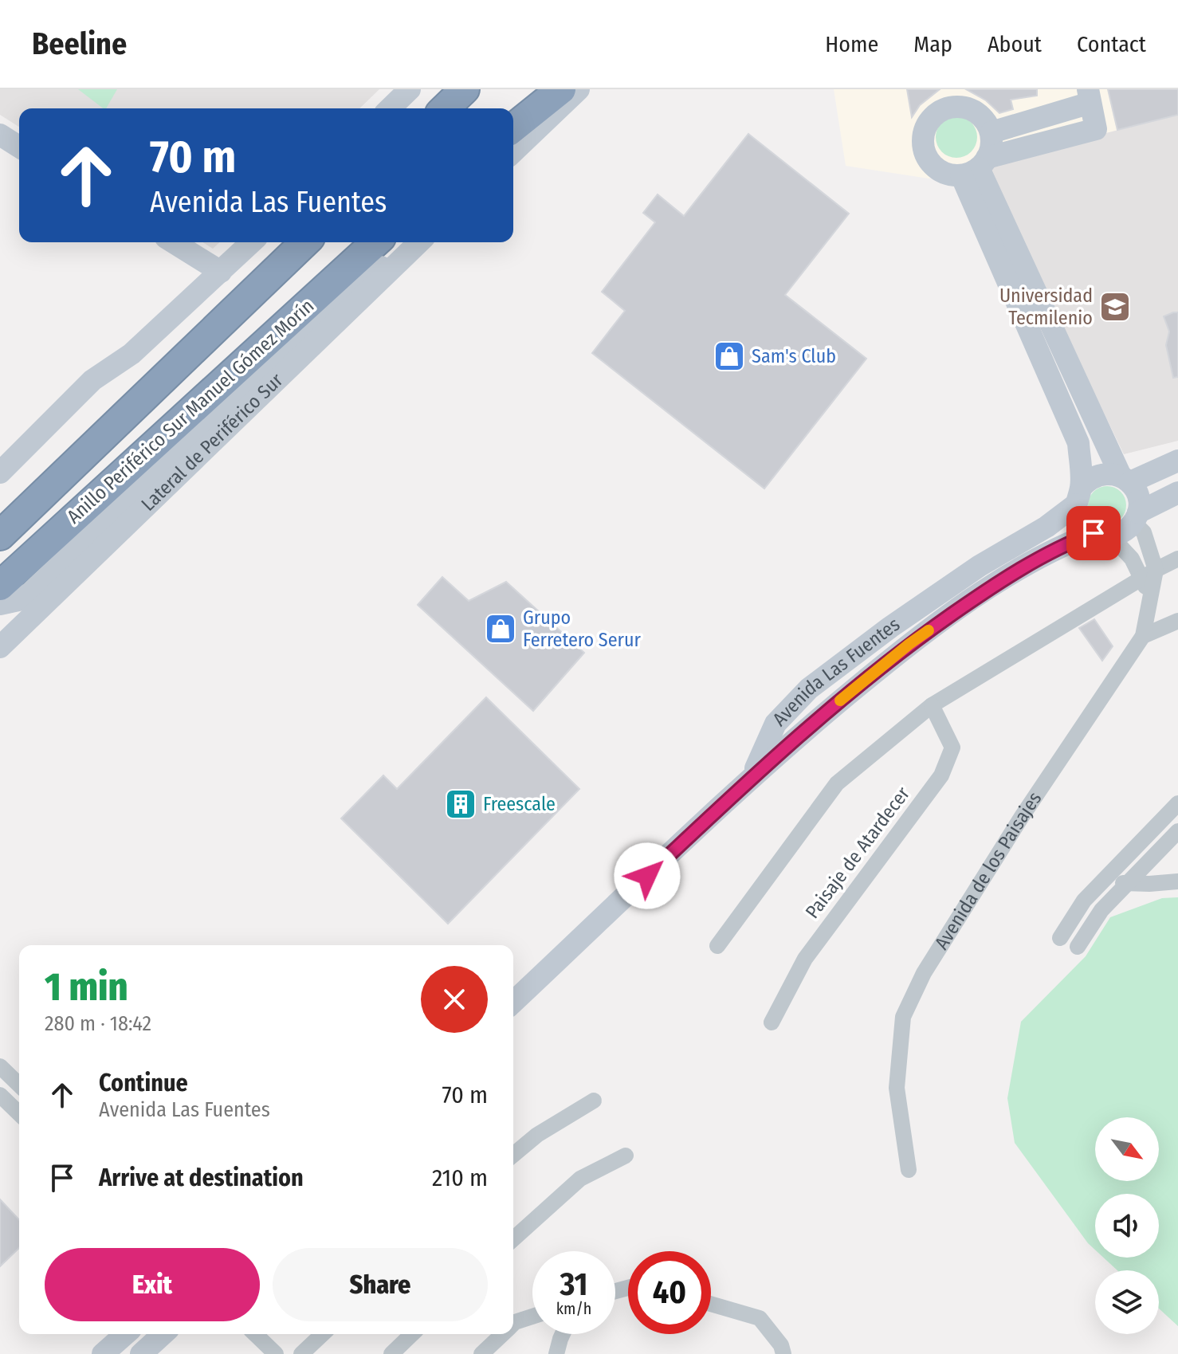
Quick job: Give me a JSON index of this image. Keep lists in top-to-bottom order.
{
  "streets": {
    "highway": ["Anillo Periférico Sur Manuel Gómez Morín"],
    "street": [
      "Lateral de Periférico Sur",
      "Avenida Las Fuentes",
      "Paisaje de Atardecer",
      "Avenida de los Paisajes"
    ]
  },
  "crossings": [
    ["Avenida Las Fuentes", "Avenida de los Paisajes"]
  ],
  "places": {
    "school or university": ["Universidad Tecmilenio"],
    "shop": ["Sam's Club", "Grupo Ferretero Serur"],
    "building": ["Freescale"]
  },
  "north": "bottom right",
  "page": {
    "header": "Beeline",
    "nav": [
      "Home",
      "Map",
      "About",
      "Contact"
    ],
    "turn": ["70 m", "Avenida Las Fuentes"],
    "heading": ["1 min", "280 m · 18:42"],
    "list": [
      {
        "name": "Continue",
        "note": "Avenida Las Fuentes",
        "value": "70 m"
      },
      {
        "name": "Arrive at destination",
        "value": "210 m"
      }
    ],
    "buttons": ["Exit", "Share"],
    "speed": "31 km/h",
    "limit": "40"
  }
}
